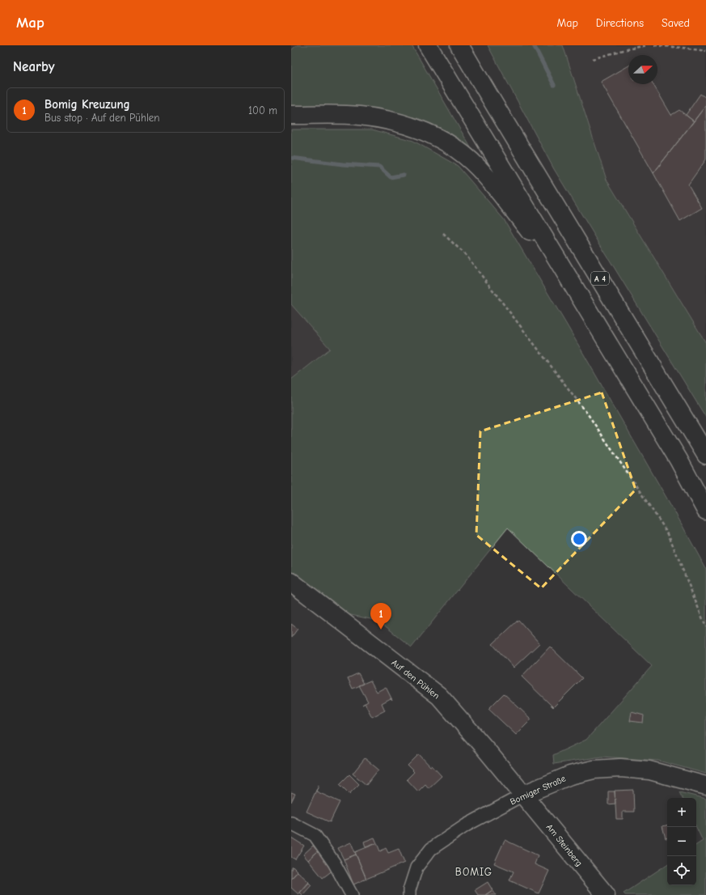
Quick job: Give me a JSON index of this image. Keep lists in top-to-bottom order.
{
  "streets": {
    "main road": [
      "A 4",
      "Auf den Pühlen",
      "Bomiger Straße",
      "Am Steinberg"
    ]
  },
  "crossings": [
    ["Auf den Pühlen", "Bomiger Straße"],
    ["Auf den Pühlen", "Am Steinberg"],
    ["Bomiger Straße", "Am Steinberg"]
  ],
  "districts": ["BOMIG"],
  "north": "right",
  "page": {
    "header": "Map",
    "nav": ["Map", "Directions", "Saved"],
    "heading": "Nearby",
    "list": [
      {
        "mark": "1",
        "name": "Bomig Kreuzung",
        "note": "Bus stop · Auf den Pühlen",
        "value": "100 m"
      }
    ],
    "pins": "1",
    "map_buttons": ["+", "−"]
  }
}
